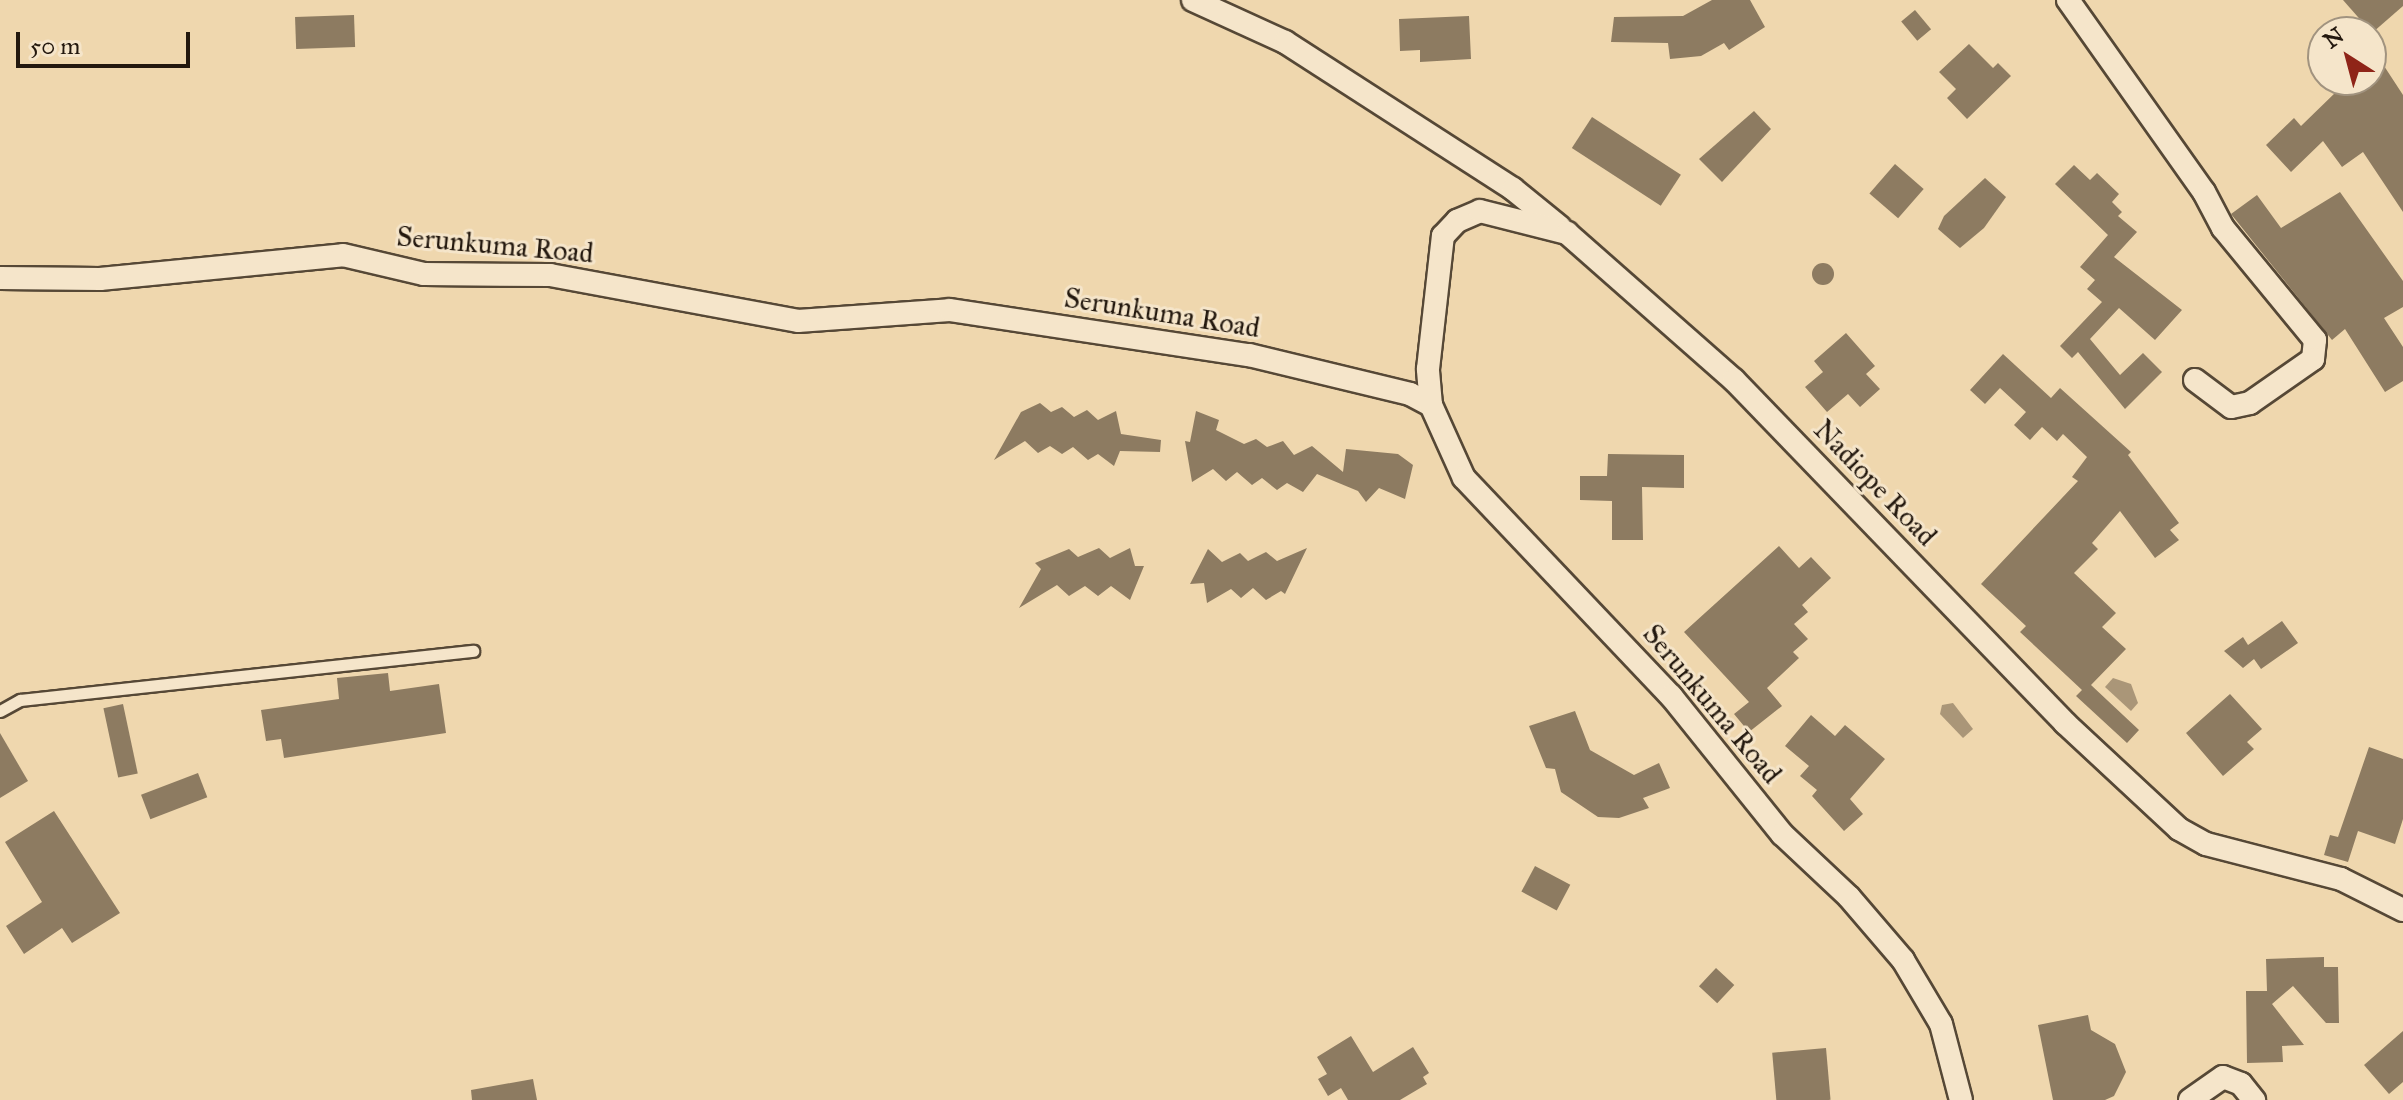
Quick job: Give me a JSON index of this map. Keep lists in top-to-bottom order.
{
  "streets": {
    "street": ["Serunkuma Road", "Nadiope Road"]
  },
  "crossings": [
    ["Serunkuma Road", "Nadiope Road"]
  ],
  "scale_bar": "50 m",
  "north": "top left"
}
